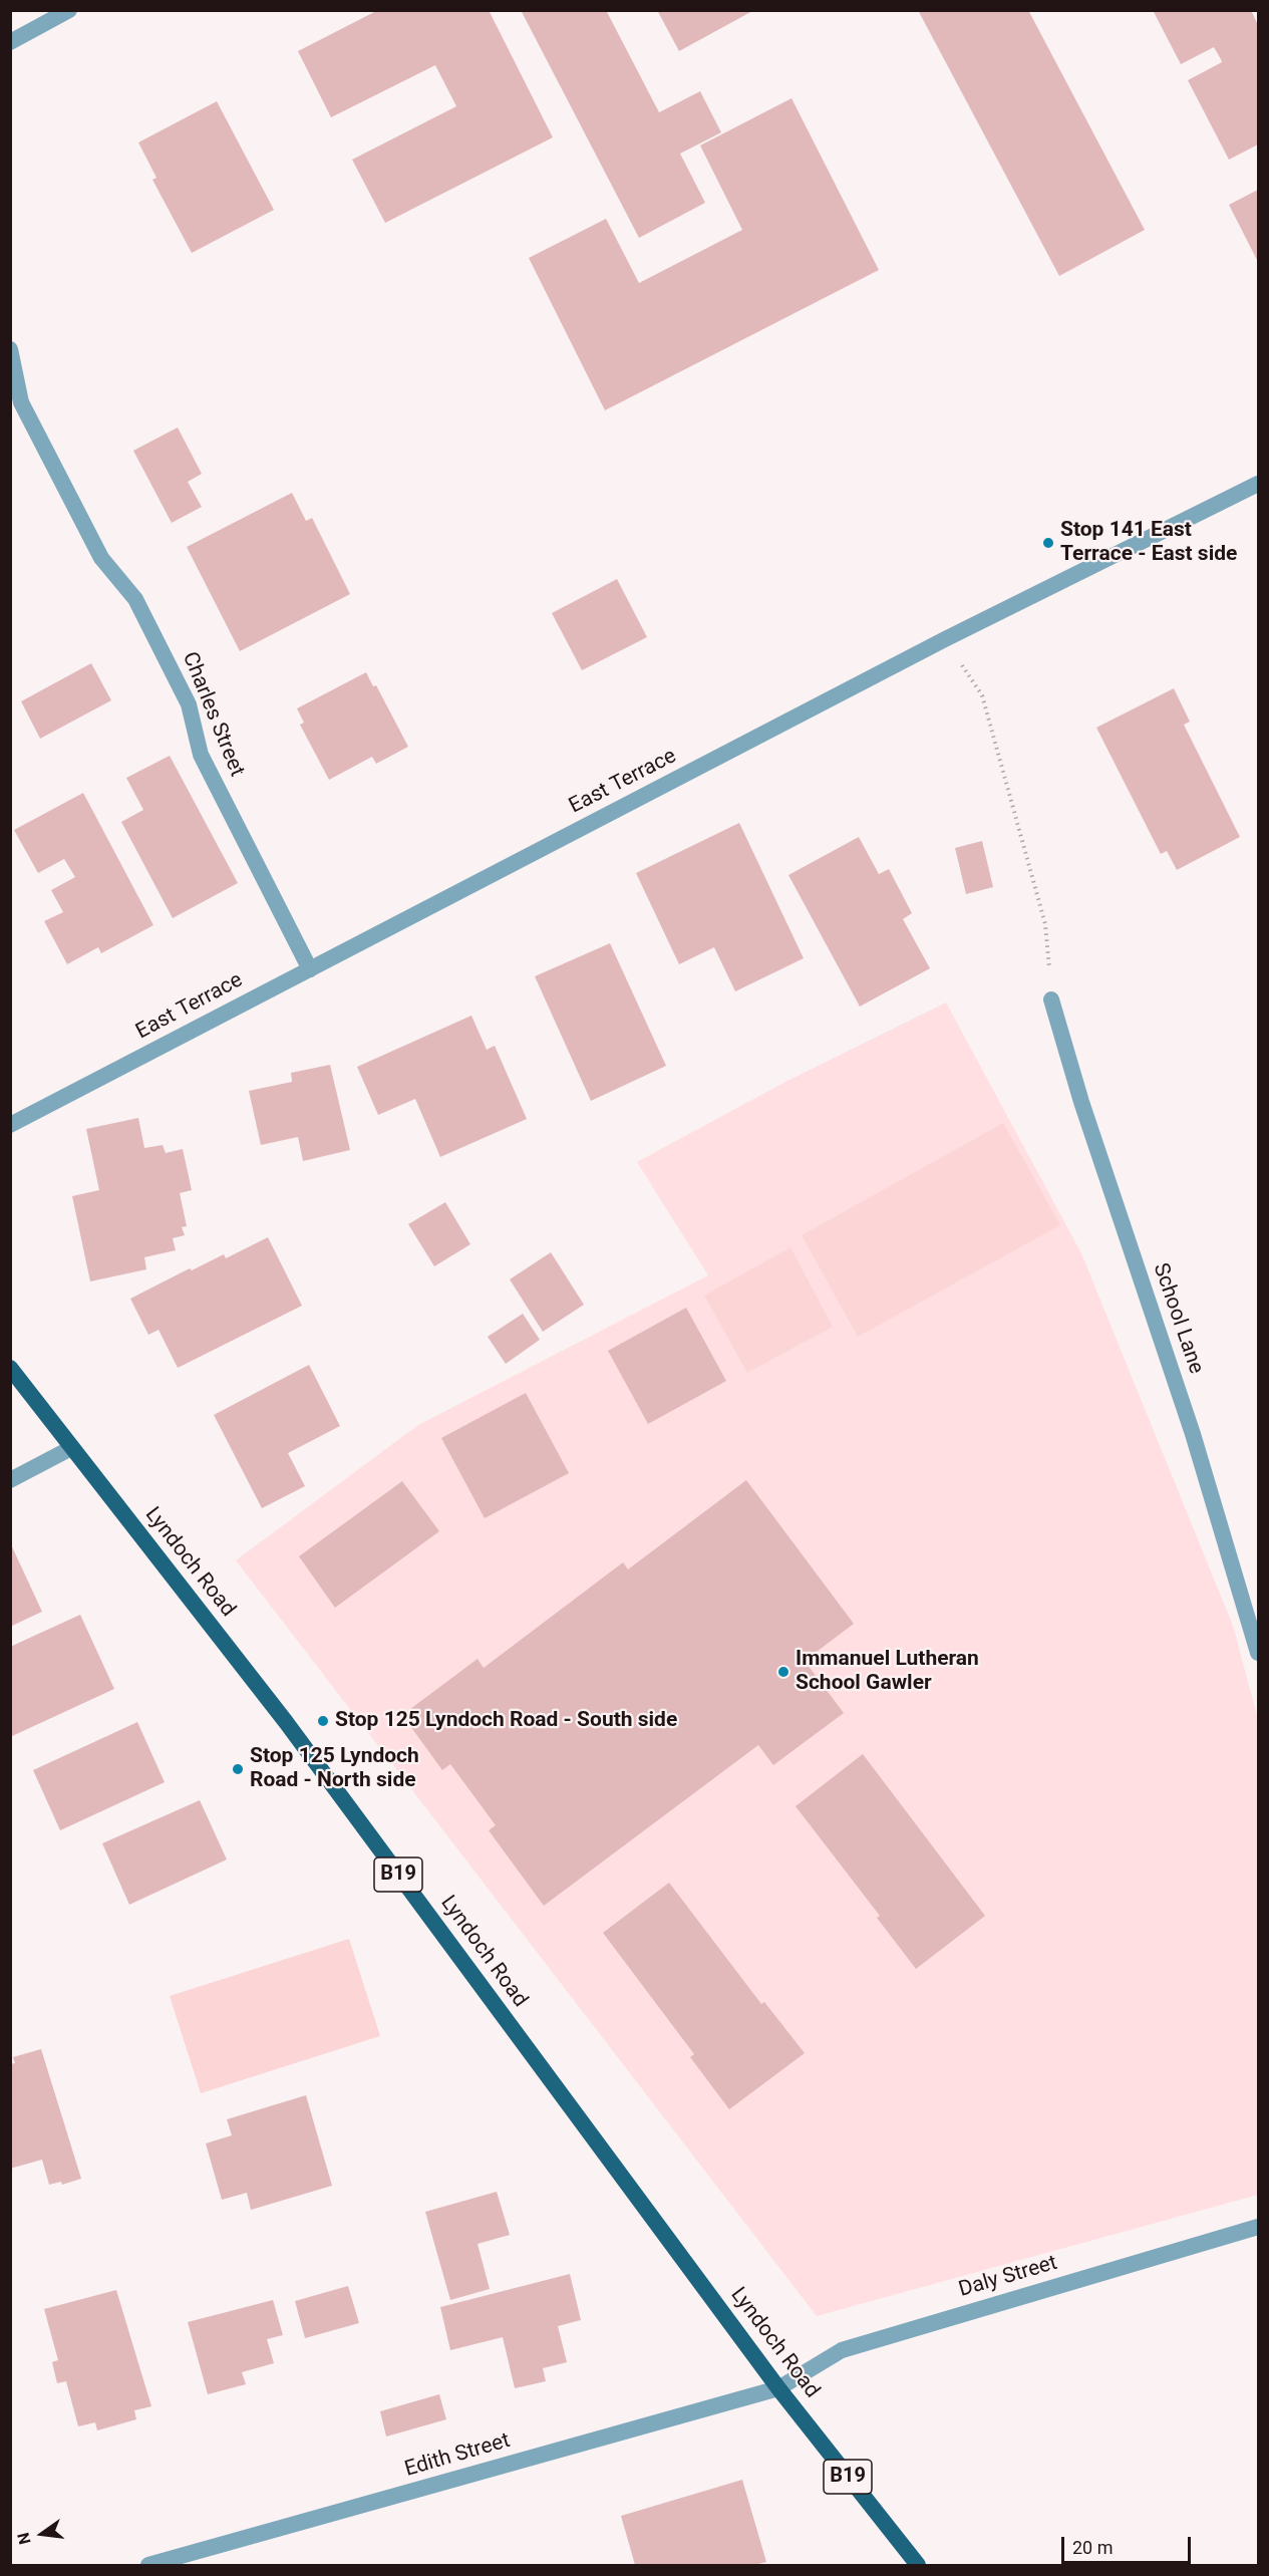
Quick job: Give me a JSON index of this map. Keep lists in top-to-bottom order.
{
  "streets": {
    "main road": ["Lyndoch Road", "B19"],
    "street": [
      "Charles Street",
      "East Terrace",
      "School Lane",
      "Daly Street",
      "Edith Street"
    ]
  },
  "crossings": [
    ["Charles Street", "East Terrace"],
    ["Lyndoch Road", "Daly Street"],
    ["Lyndoch Road", "Edith Street"],
    ["Daly Street", "Edith Street"]
  ],
  "places": [
    "Stop 141 East Terrace - East side",
    "Immanuel Lutheran School Gawler",
    "Stop 125 Lyndoch Road - South side",
    "Stop 125 Lyndoch Road - North side"
  ],
  "scale_bar": "20 m",
  "north": "left"
}
